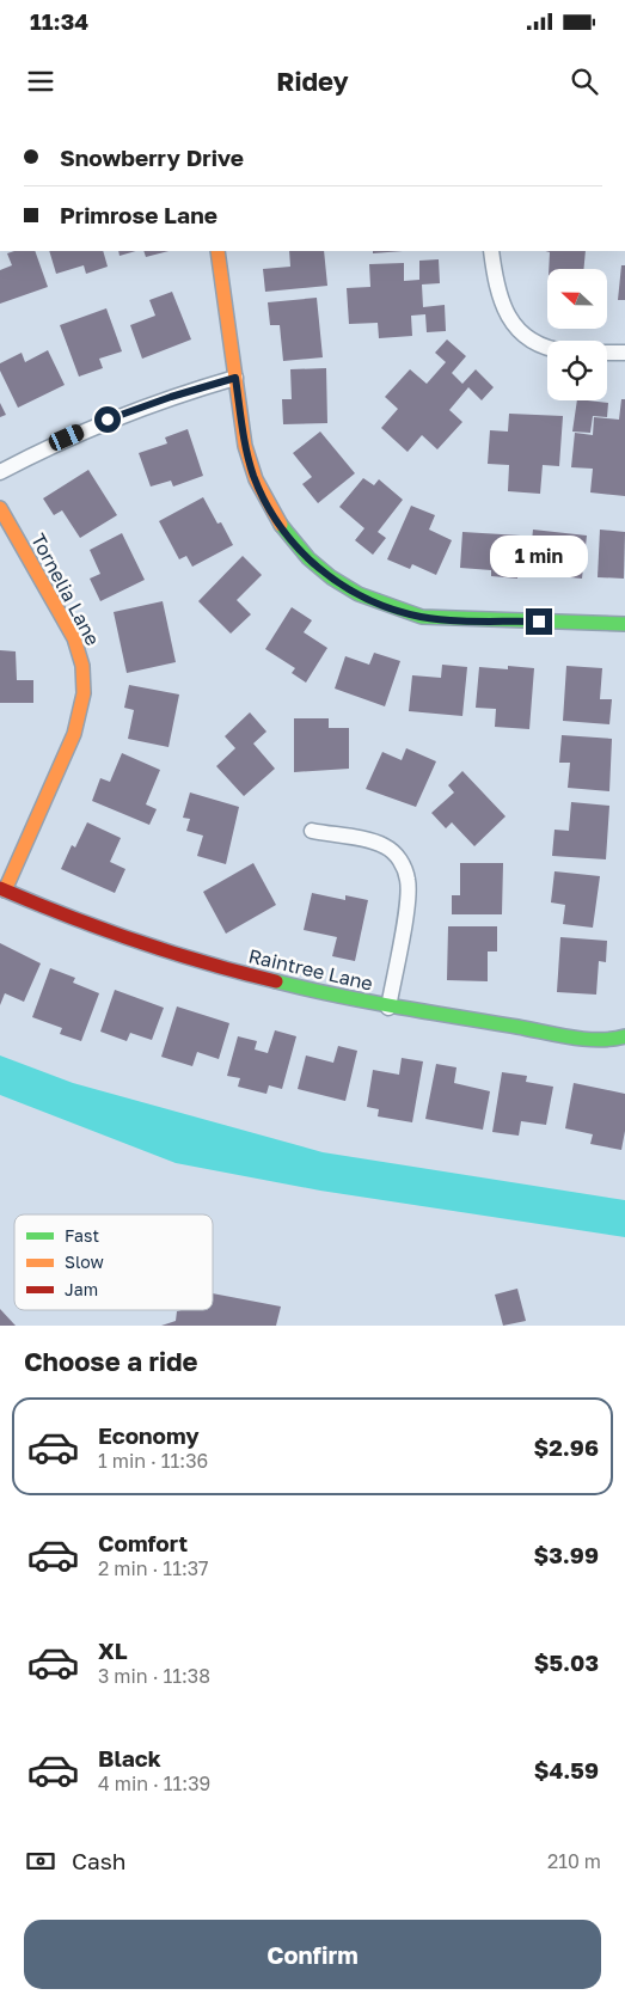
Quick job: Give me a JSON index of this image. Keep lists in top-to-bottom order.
{
  "streets": {
    "street": ["Tornelia Lane", "Raintree Lane"]
  },
  "crossings": [
    ["Tornelia Lane", "Raintree Lane"]
  ],
  "legend": ["Fast", "Slow", "Jam"],
  "north": "left",
  "page": {
    "status": "11:34",
    "header": "Ridey",
    "banner": ["Snowberry Drive", "Primrose Lane"],
    "bubble": "1 min",
    "heading": "Choose a ride",
    "list": [
      {
        "name": "Economy",
        "note": "1 min · 11:36",
        "value": "$2.96"
      },
      {
        "name": "Comfort",
        "note": "2 min · 11:37",
        "value": "$3.99"
      },
      {
        "name": "XL",
        "note": "3 min · 11:38",
        "value": "$5.03"
      },
      {
        "name": "Black",
        "note": "4 min · 11:39",
        "value": "$4.59"
      }
    ],
    "pay": ["Cash", "210 m"],
    "buttons": "Confirm"
  }
}
